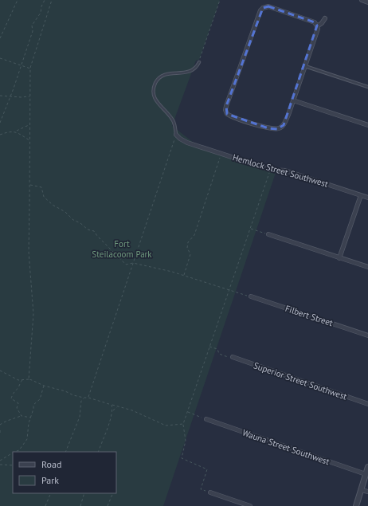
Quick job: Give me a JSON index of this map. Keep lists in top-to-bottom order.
{
  "streets": {
    "street": [
      "Hemlock Street Southwest",
      "Filbert Street",
      "Superior Street Southwest",
      "Wauna Street Southwest"
    ]
  },
  "parks": ["Fort Steilacoom Park"],
  "legend": ["Road", "Park"]
}
